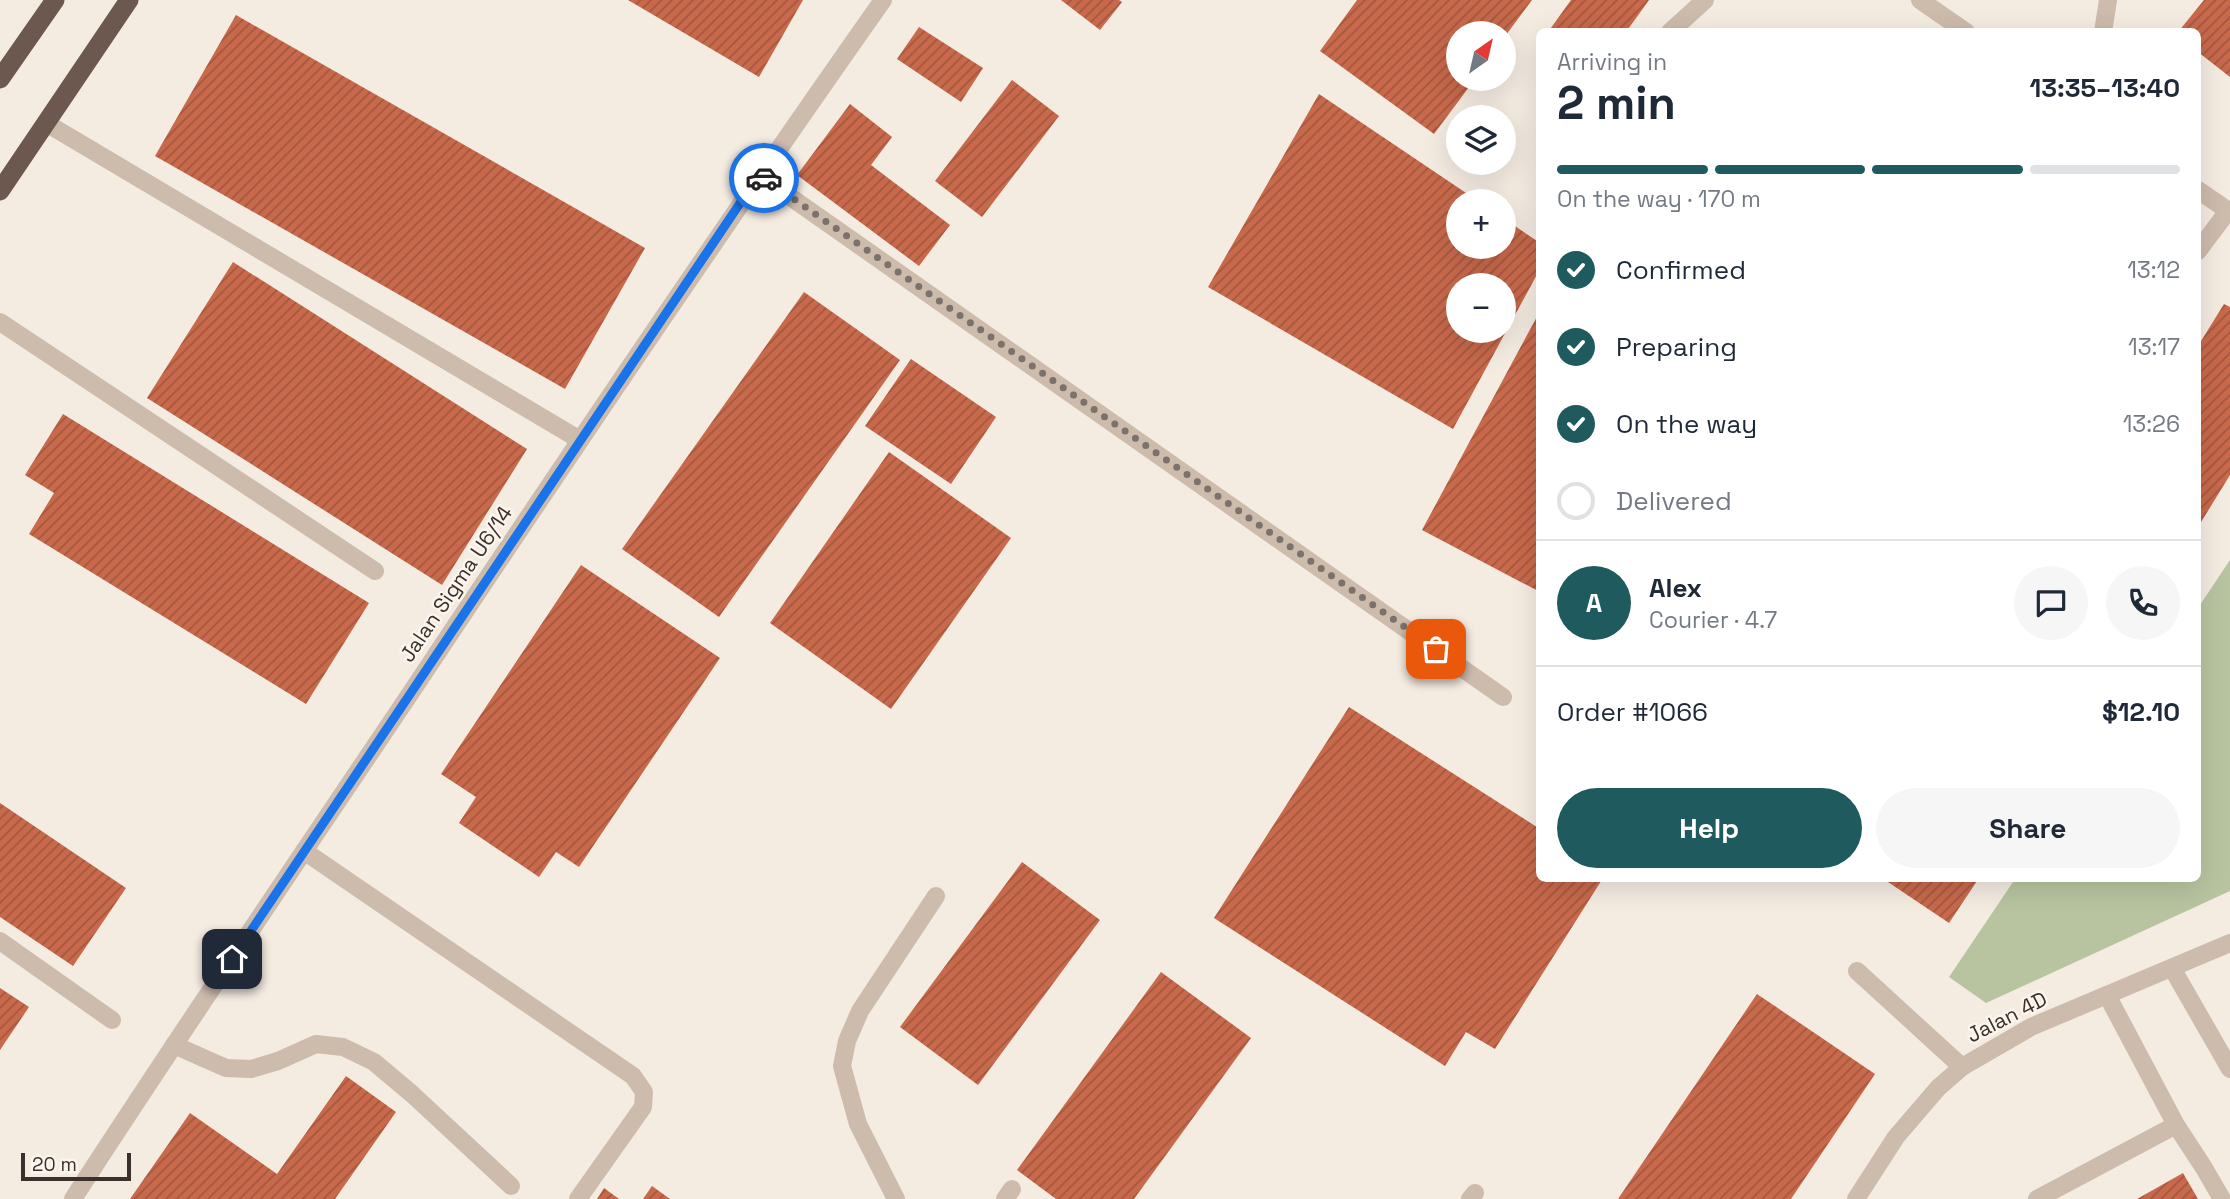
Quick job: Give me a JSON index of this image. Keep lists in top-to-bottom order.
{
  "streets": {
    "street": ["Jalan Sigma U6/14", "Jalan 4D"]
  },
  "scale_bar": "20 m",
  "north": "top right",
  "page": {
    "map_buttons": ["+", "−"],
    "heading": ["2 min", "Arriving in", "13:35–13:40"],
    "panel": [
      "Alex",
      "Courier · 4.7",
      "Order #1066",
      "$12.10"
    ],
    "bar": "On the way · 170 m",
    "list": [
      ["Confirmed", "13:12"],
      ["Preparing", "13:17"],
      ["On the way", "13:26"],
      "Delivered"
    ],
    "round": "A",
    "buttons": ["Help", "Share"],
    "scale": "20 m"
  }
}
